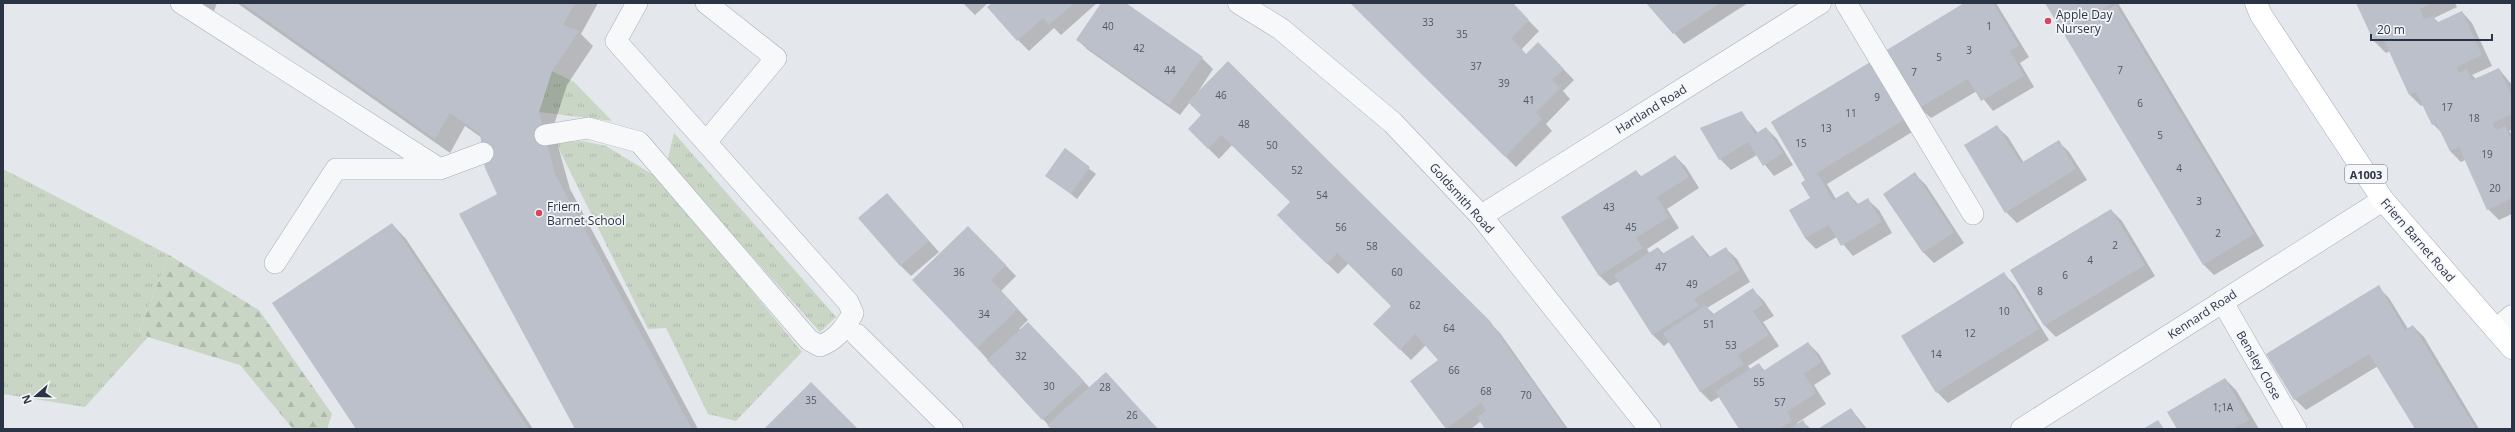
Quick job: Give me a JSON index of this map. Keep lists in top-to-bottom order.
{
  "streets": {
    "main road": ["A1003", "Friern Barnet Road"],
    "street": ["Hartland Road", "Goldsmith Road", "Kennard Road"],
    "lane": ["Bensley Close"]
  },
  "crossings": [
    ["Hartland Road", "Goldsmith Road"],
    ["Friern Barnet Road", "Kennard Road"],
    ["Kennard Road", "Bensley Close"]
  ],
  "places": ["Apple Day Nursery", "Friern Barnet School"],
  "house_numbers": [
    "33",
    "40",
    "1",
    "35",
    "42",
    "3",
    "5",
    "37",
    "44",
    "7",
    "7",
    "39",
    "46",
    "9",
    "41",
    "6",
    "17",
    "11",
    "18",
    "48",
    "13",
    "5",
    "15",
    "50",
    "19",
    "4",
    "52",
    "20",
    "54",
    "3",
    "43",
    "56",
    "45",
    "2",
    "2",
    "58",
    "4",
    "47",
    "36",
    "60",
    "6",
    "49",
    "8",
    "62",
    "10",
    "34",
    "51",
    "64",
    "12",
    "53",
    "14",
    "32",
    "66",
    "55",
    "30",
    "28",
    "68",
    "70",
    "35",
    "57",
    "1;1A",
    "26"
  ],
  "scale_bar": "20 m",
  "north": "left"
}
